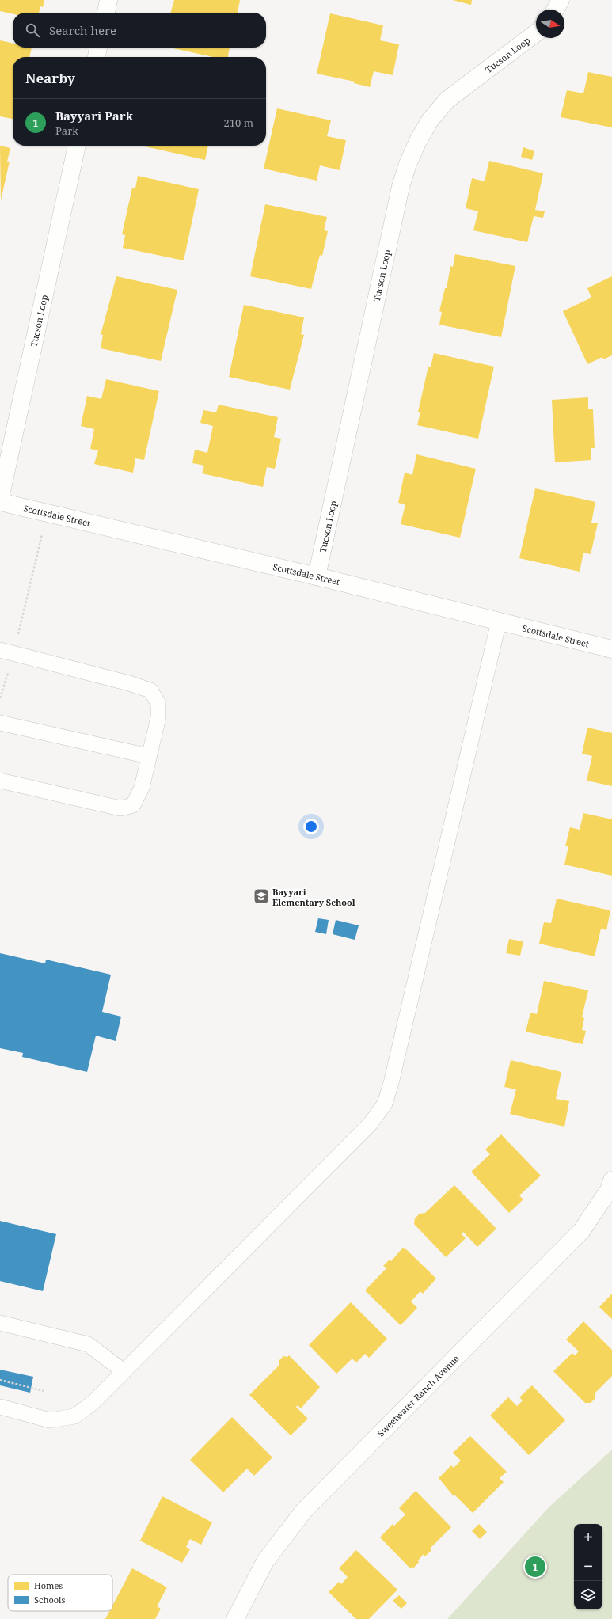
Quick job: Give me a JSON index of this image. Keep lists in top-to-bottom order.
{
  "streets": {
    "street": ["Tucson Loop", "Scottsdale Street", "Sweetwater Ranch Avenue"]
  },
  "crossings": [
    ["Tucson Loop", "Scottsdale Street"]
  ],
  "places": {
    "school or university": ["Bayyari Elementary School"]
  },
  "legend": ["Homes", "Schools"],
  "north": "right",
  "page": {
    "search": "Search here",
    "heading": "Nearby",
    "list": [
      {
        "mark": "1",
        "name": "Bayyari Park",
        "note": "Park",
        "value": "210 m"
      }
    ],
    "map_buttons": ["+", "−"],
    "pins": "1"
  }
}
